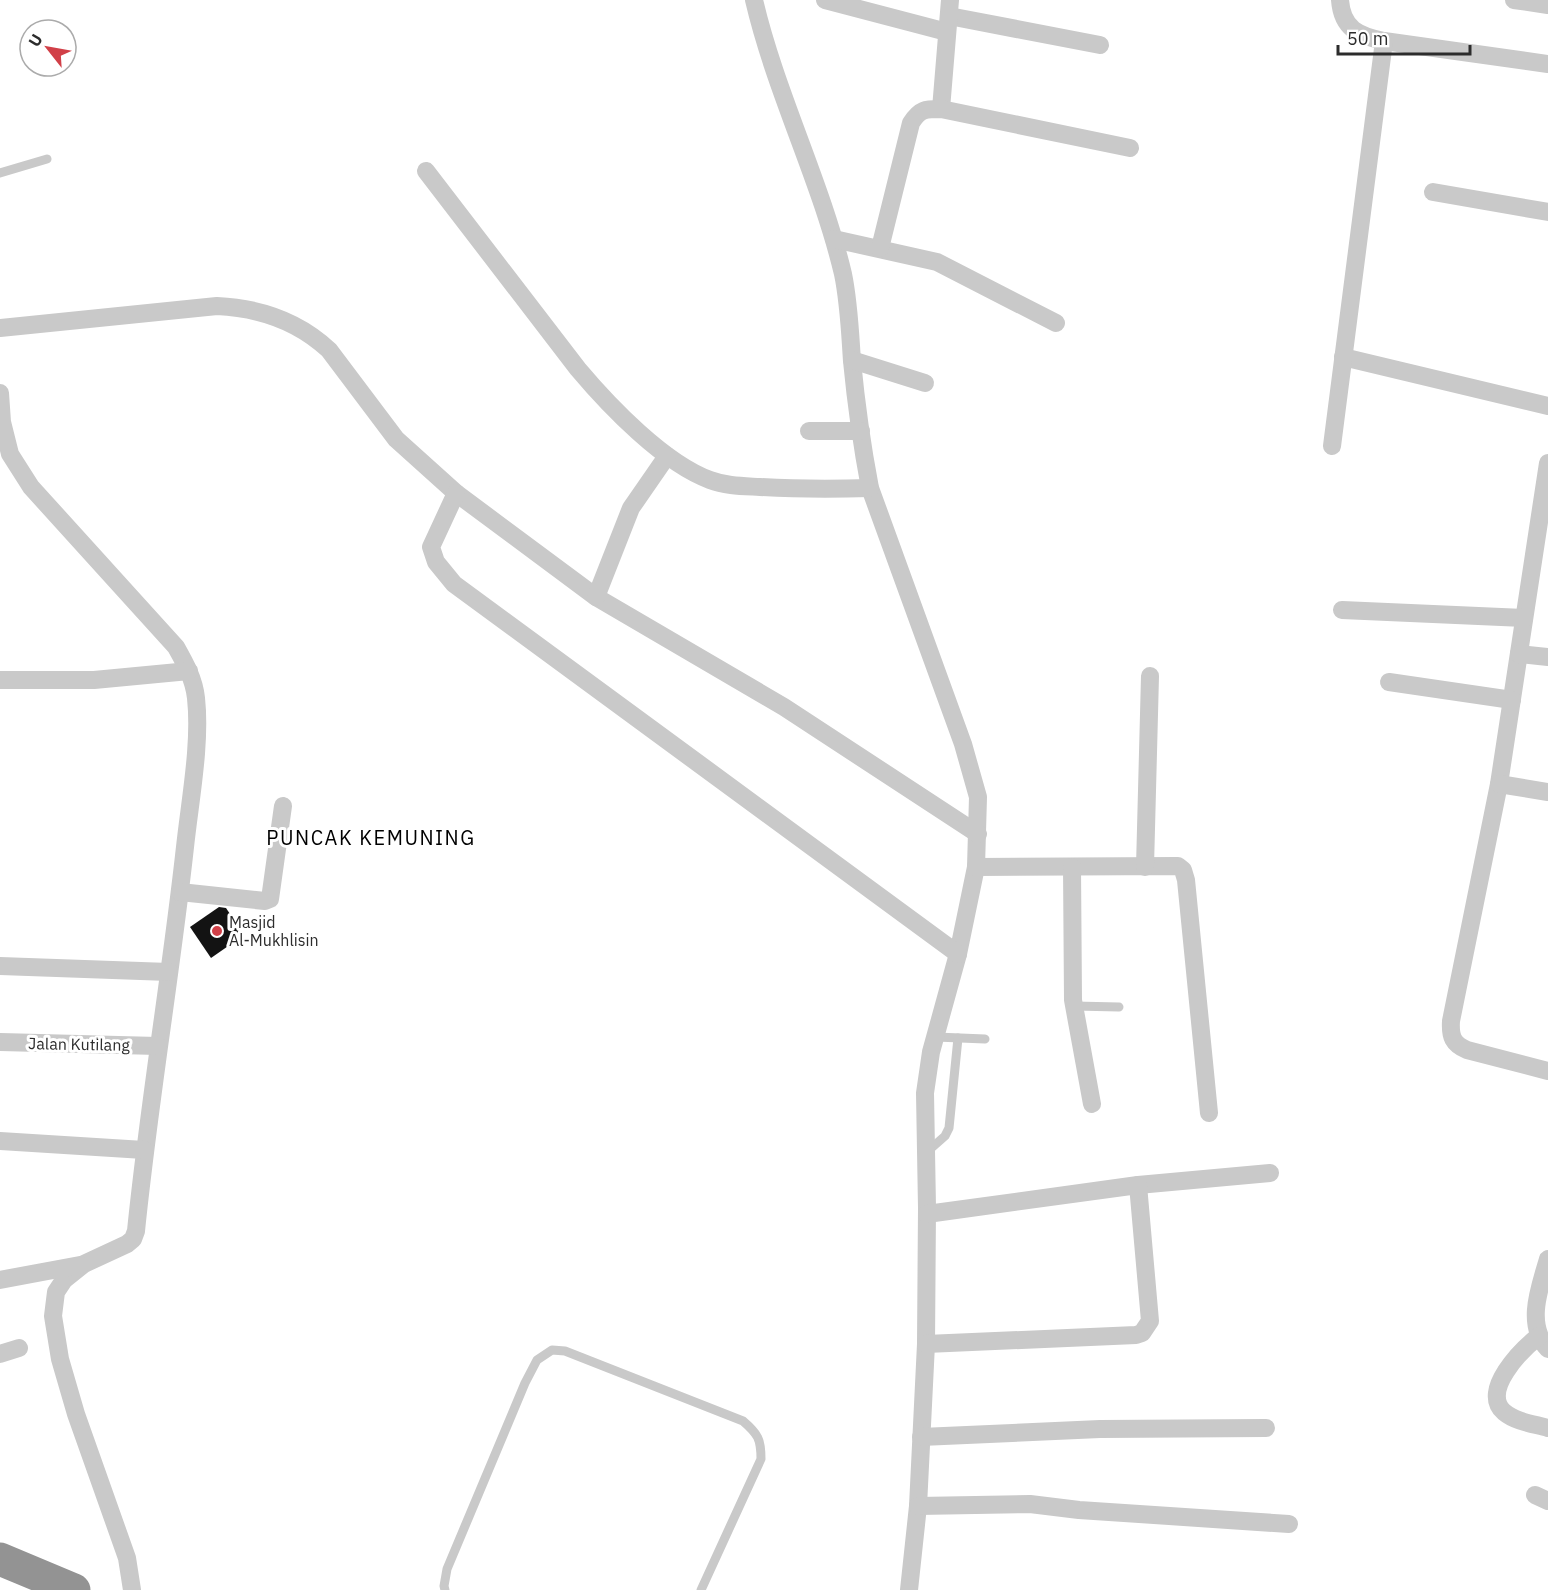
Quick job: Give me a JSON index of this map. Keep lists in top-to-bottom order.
{
  "streets": {
    "street": ["Jalan Kutilang"]
  },
  "districts": ["PUNCAK KEMUNING"],
  "places": ["Masjid Al-Mukhlisin"],
  "scale_bar": "50 m",
  "north": "top left"
}
